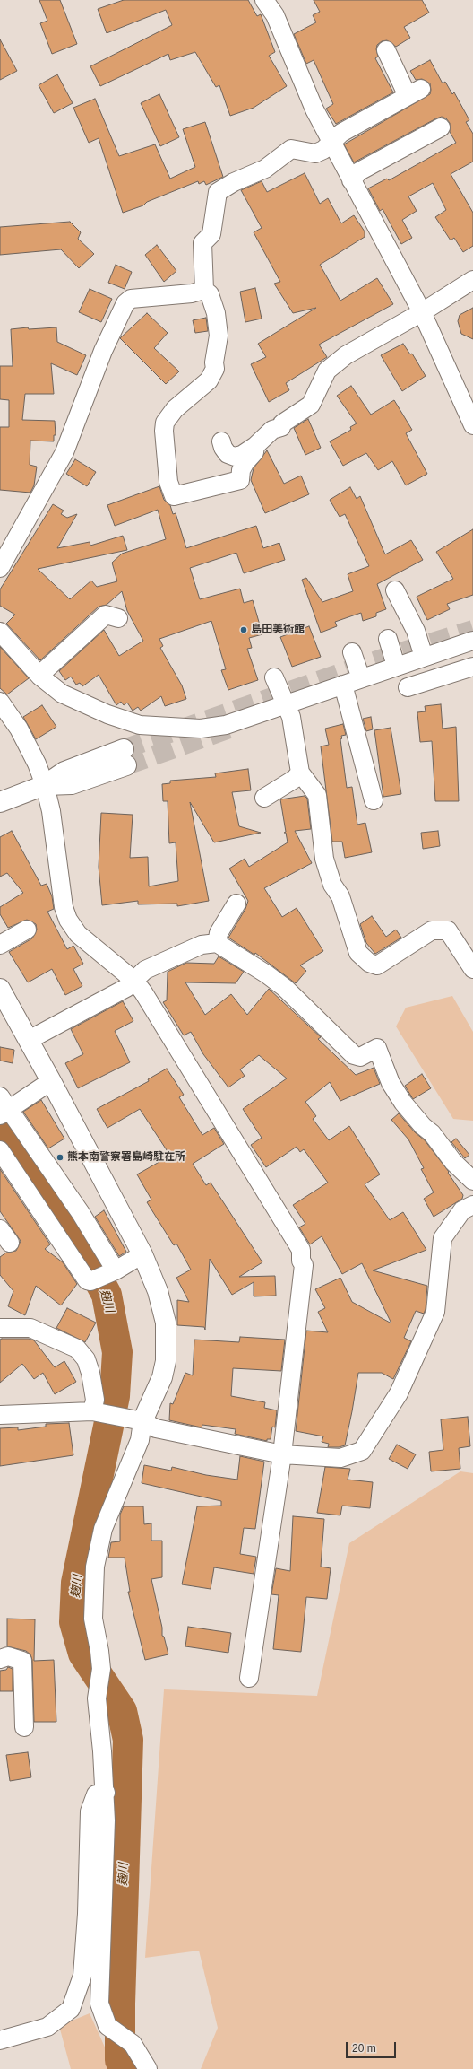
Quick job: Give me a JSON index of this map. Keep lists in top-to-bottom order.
{
  "water": ["麹川"],
  "places": ["島田美術館", "熊本南警察署島崎駐在所"],
  "scale_bar": "20 m"
}
